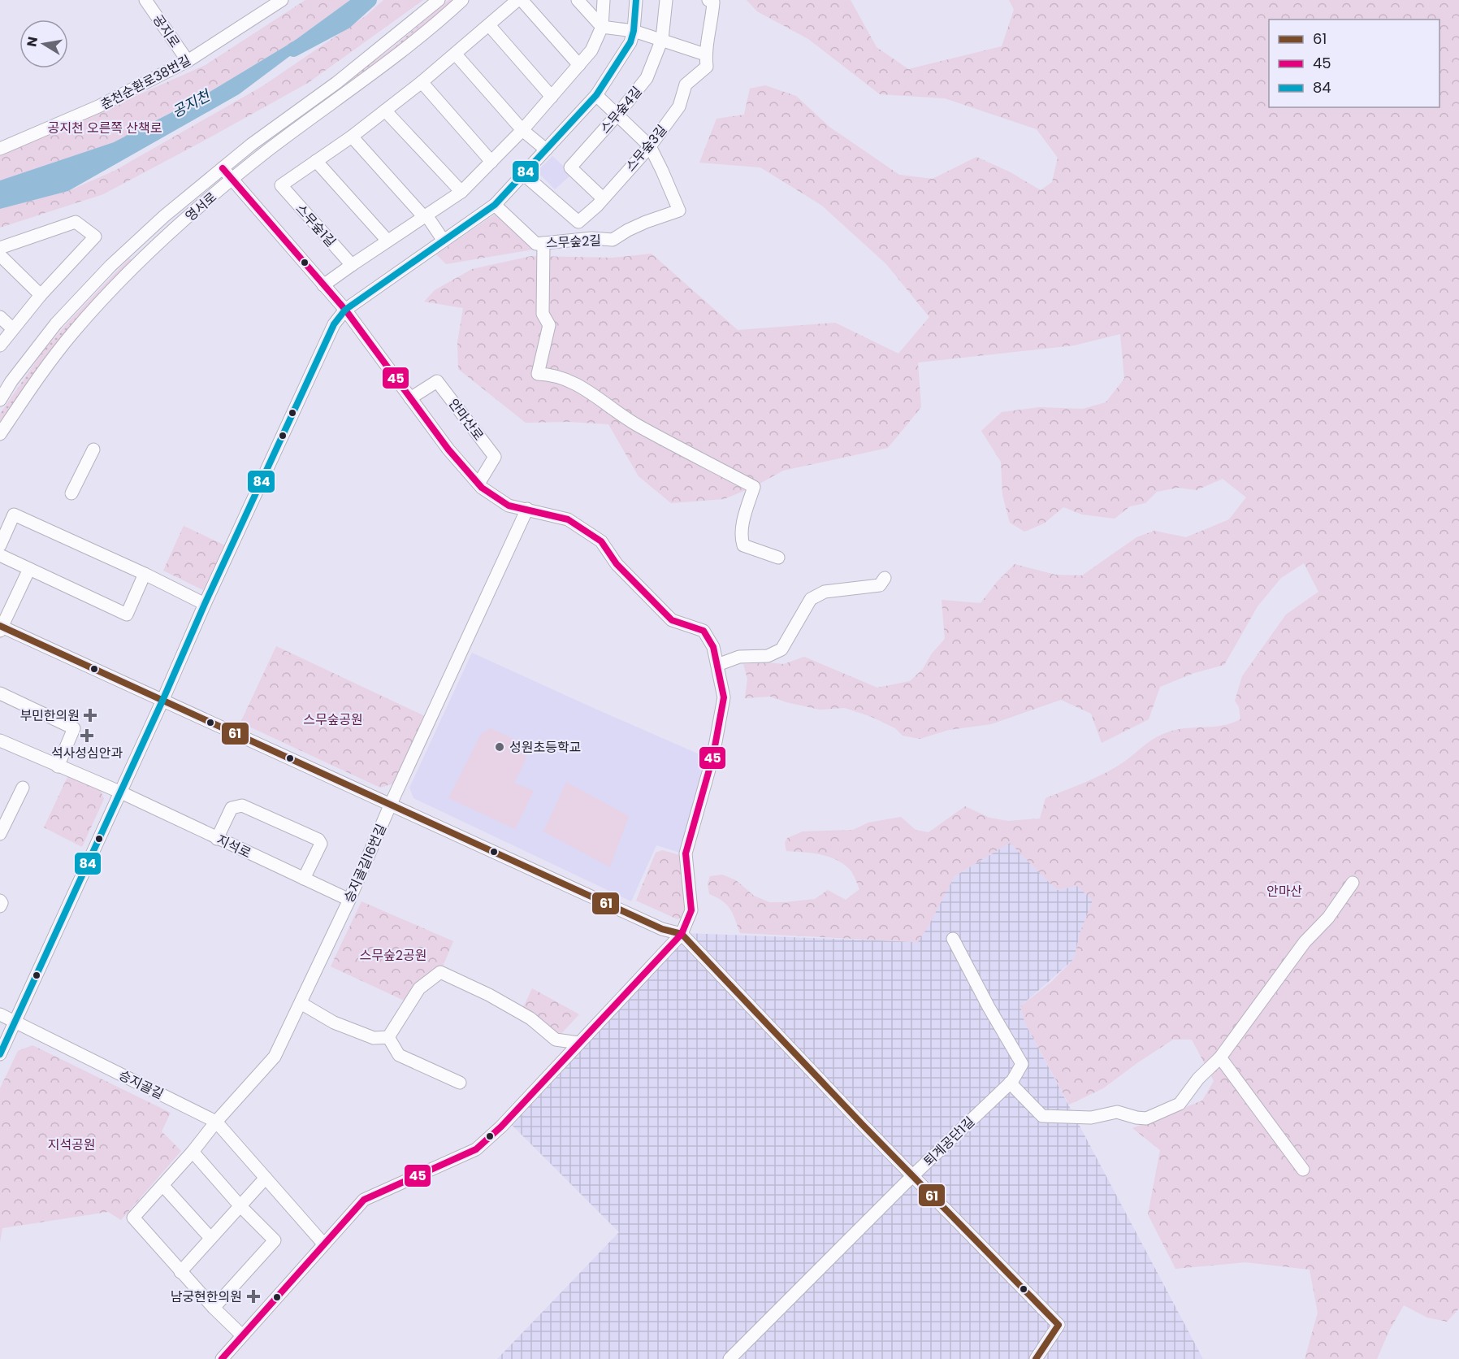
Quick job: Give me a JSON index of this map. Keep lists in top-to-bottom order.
{
  "streets": {
    "street": [
      "공지로",
      "춘천순환로38번길",
      "스무숲4길",
      "스무숲3길",
      "영서로",
      "스무숲1길",
      "스무숲2길",
      "안마산로",
      "지석로",
      "승지골길16번길",
      "승지골길",
      "퇴계공단1길"
    ]
  },
  "crossings": [
    ["공지로", "춘천순환로38번길"],
    ["스무숲4길", "스무숲3길"],
    ["스무숲3길", "스무숲2길"],
    ["지석로", "승지골길16번길"],
    ["승지골길16번길", "승지골길"]
  ],
  "water": ["공지천"],
  "parks": [
    "공지천 오른쪽 산책로",
    "스무숲공원",
    "안마산",
    "스무숲2공원",
    "지석공원"
  ],
  "places": {
    "health": ["부민한의원", "석사성심안과", "남궁현한의원"],
    "other": ["성원초등학교"]
  },
  "lines": ["transit line 84", "transit line 45", "transit line 61"],
  "legend": ["61", "45", "84"],
  "north": "left"
}
